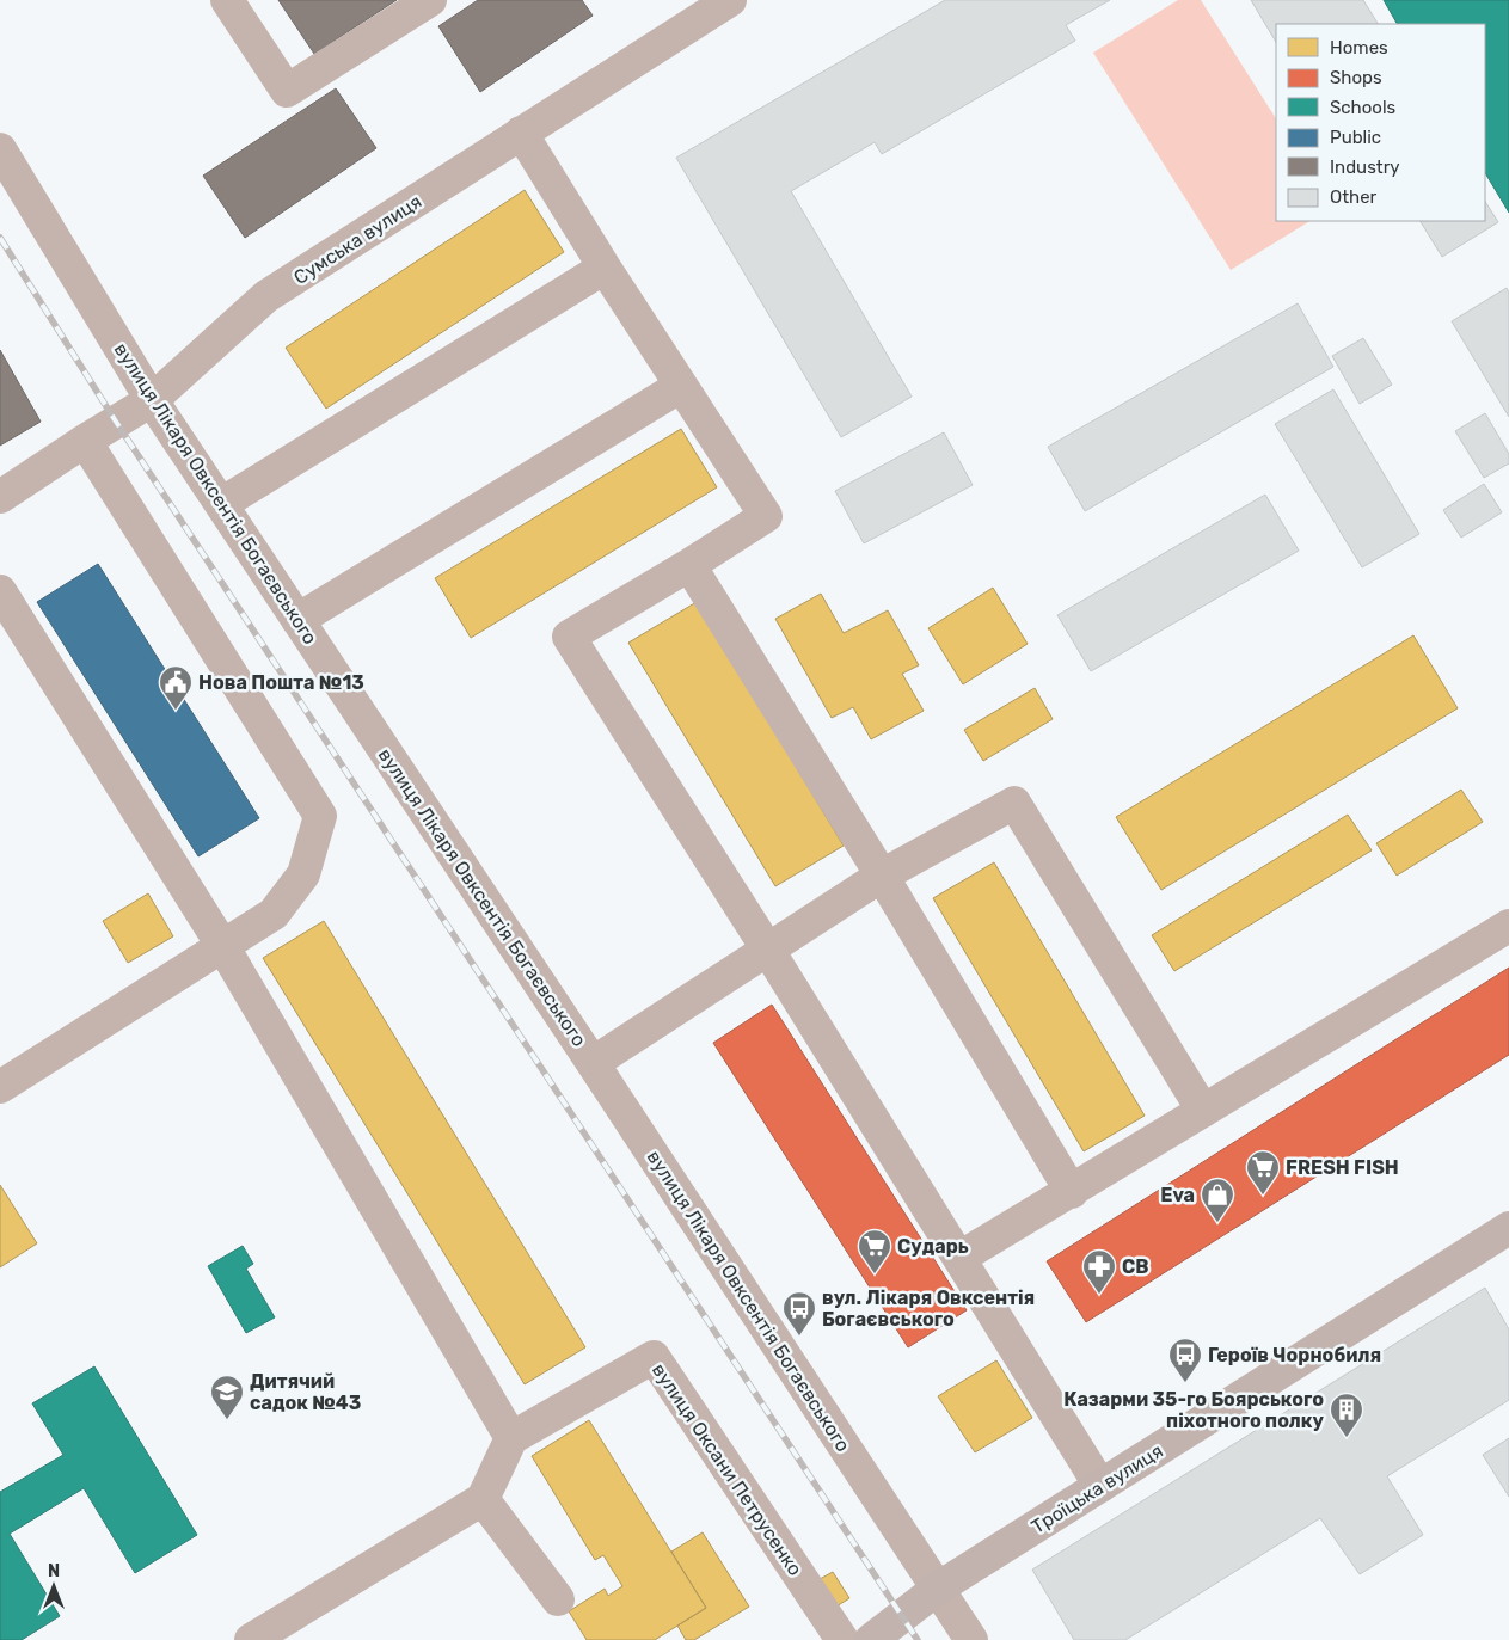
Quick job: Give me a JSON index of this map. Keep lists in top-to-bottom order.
{
  "streets": {
    "main road": ["Троїцька вулиця"],
    "street": ["Сумська вулиця", "вулиця Лікаря Овксентія Богаєвського", "вулиця Оксани Петрусенко"]
  },
  "crossings": [
    ["Сумська вулиця", "вулиця Лікаря Овксентія Богаєвського"],
    ["вулиця Лікаря Овксентія Богаєвського", "Троїцька вулиця"]
  ],
  "places": {
    "public building": ["Нова Пошта №13"],
    "supermarket": ["FRESH FISH", "Сударь"],
    "shop": ["Eva"],
    "pharmacy": ["СВ"],
    "bus stop": ["вул. Лікаря Овксентія Богаєвського", "Героїв Чорнобиля"],
    "school or university": ["Дитячий садок №43"],
    "building": ["Казарми 35-го Боярського піхотного полку"]
  },
  "legend": [
    "Homes",
    "Shops",
    "Schools",
    "Public",
    "Industry",
    "Other"
  ],
  "north": "top"
}
